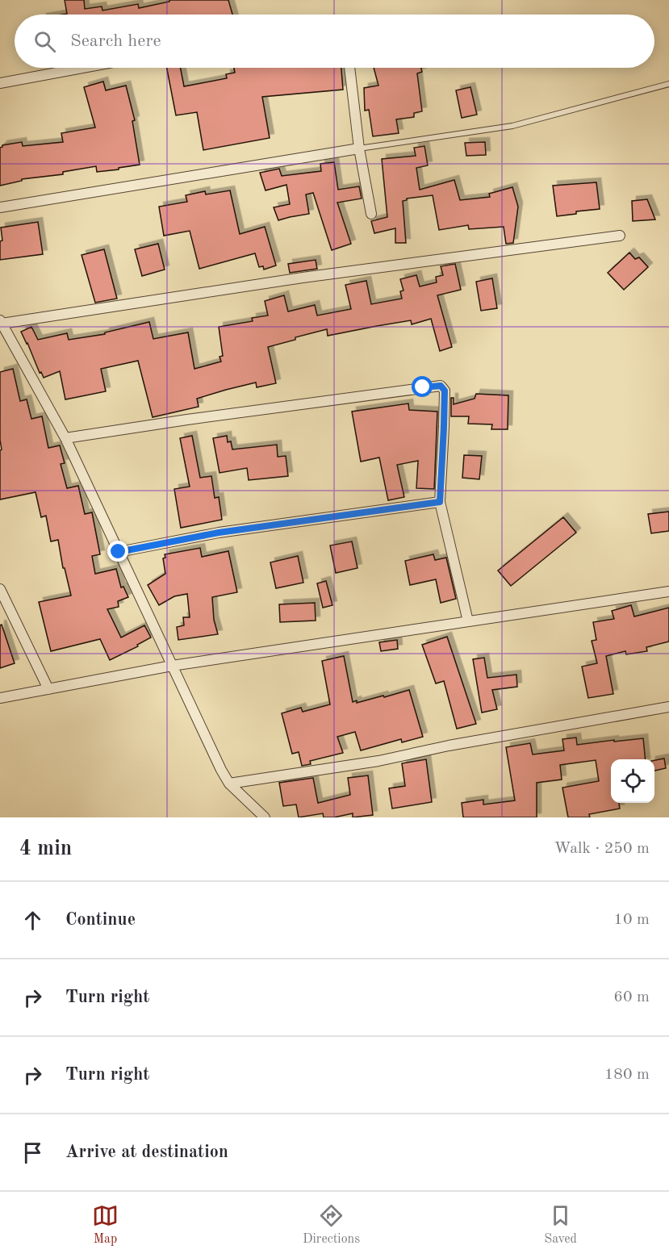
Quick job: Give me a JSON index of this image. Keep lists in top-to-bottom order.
{
  "page": {
    "search": "Search here",
    "heading": ["4 min", "Walk · 250 m"],
    "list": [
      ["Continue", "10 m"],
      ["Turn right", "60 m"],
      ["Turn right", "180 m"],
      "Arrive at destination"
    ],
    "nav": ["Map", "Directions", "Saved"]
  }
}
